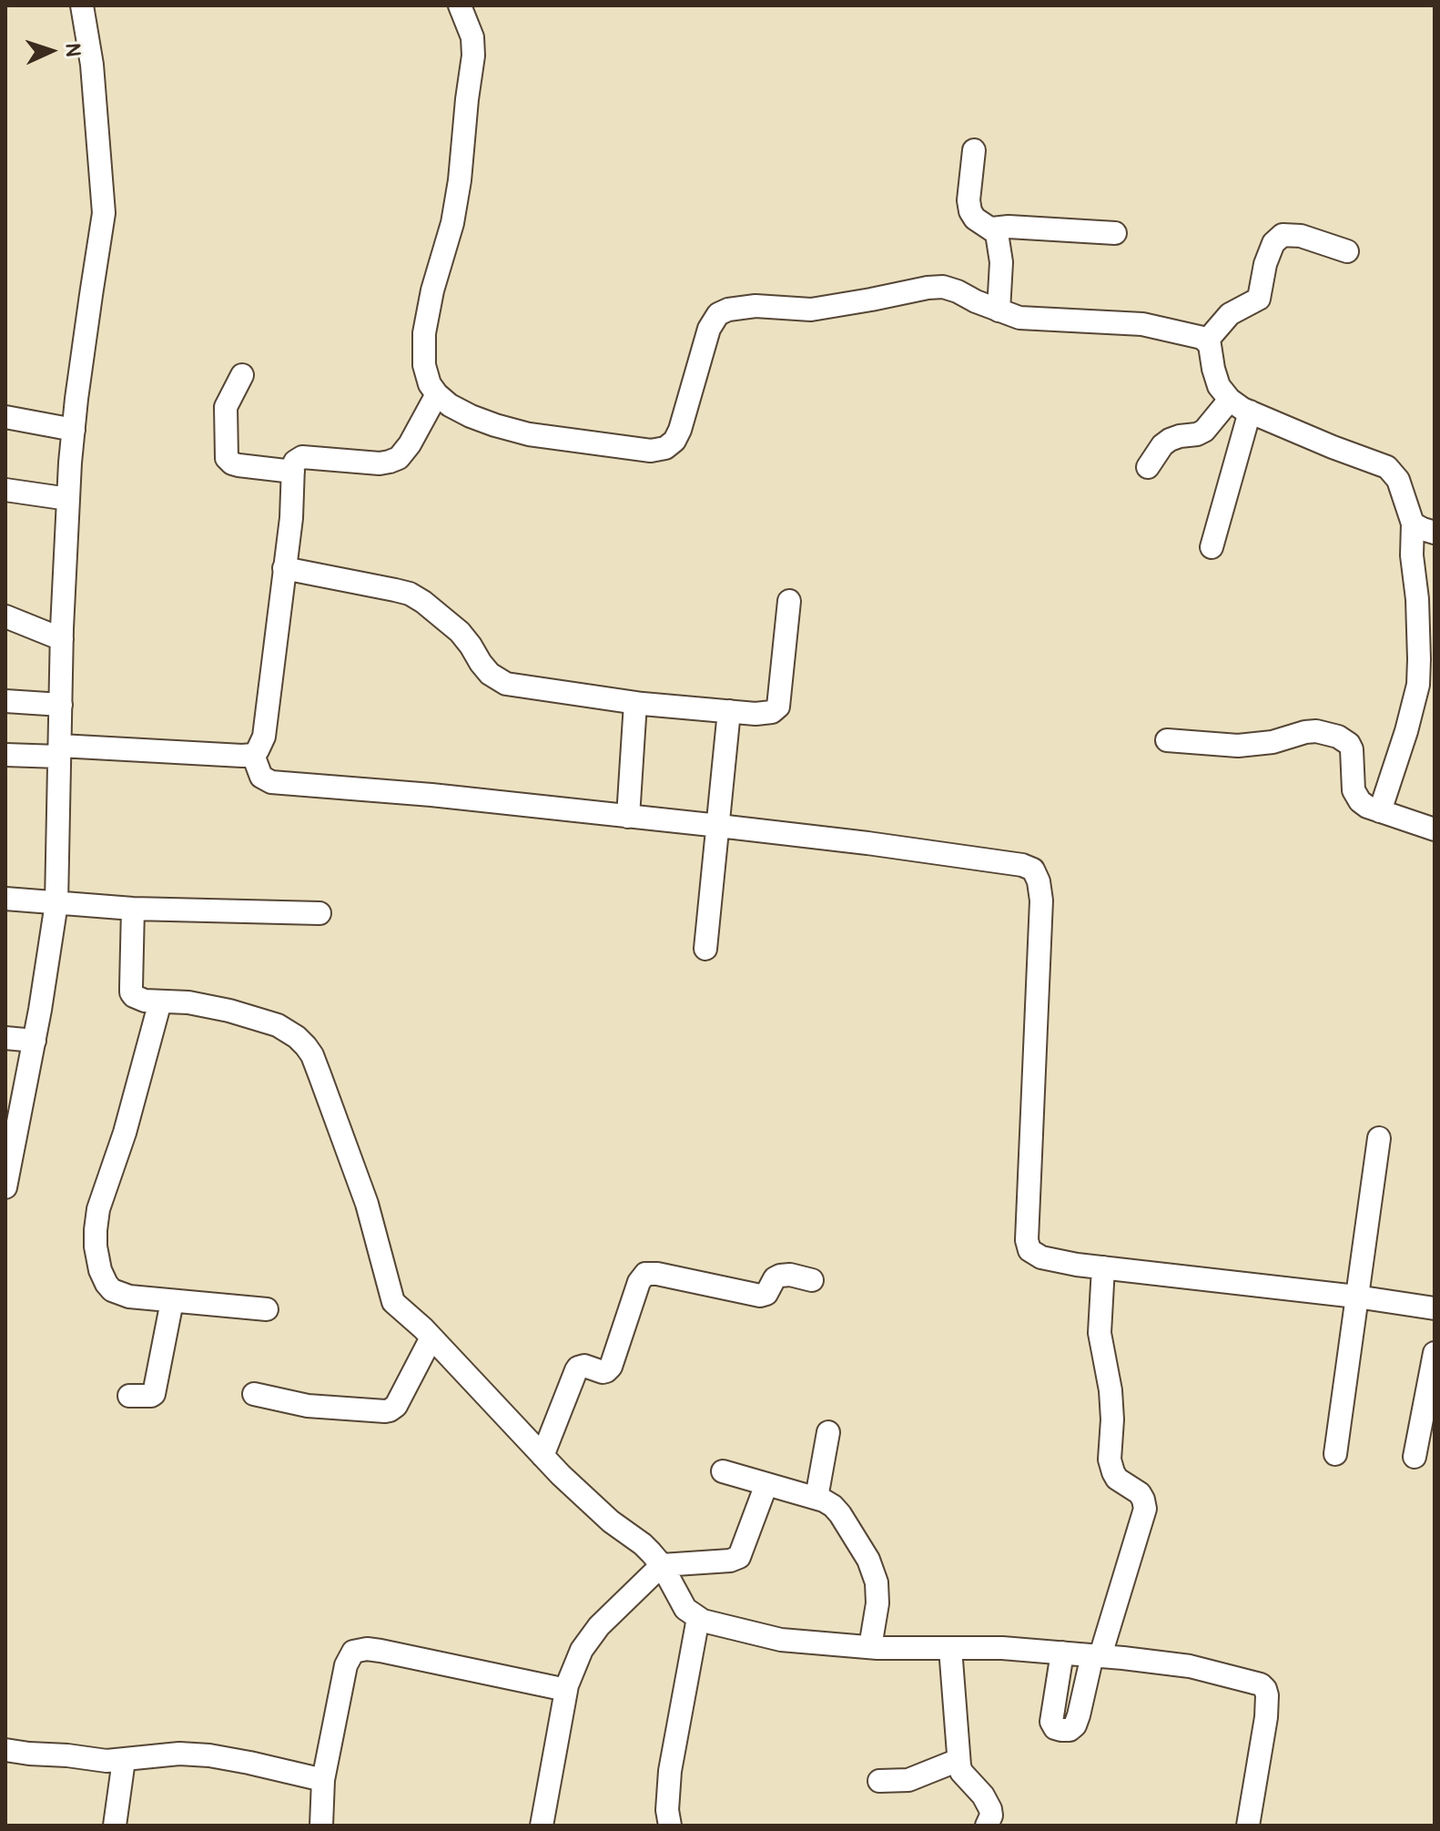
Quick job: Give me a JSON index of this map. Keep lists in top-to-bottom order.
{
  "north": "right"
}
